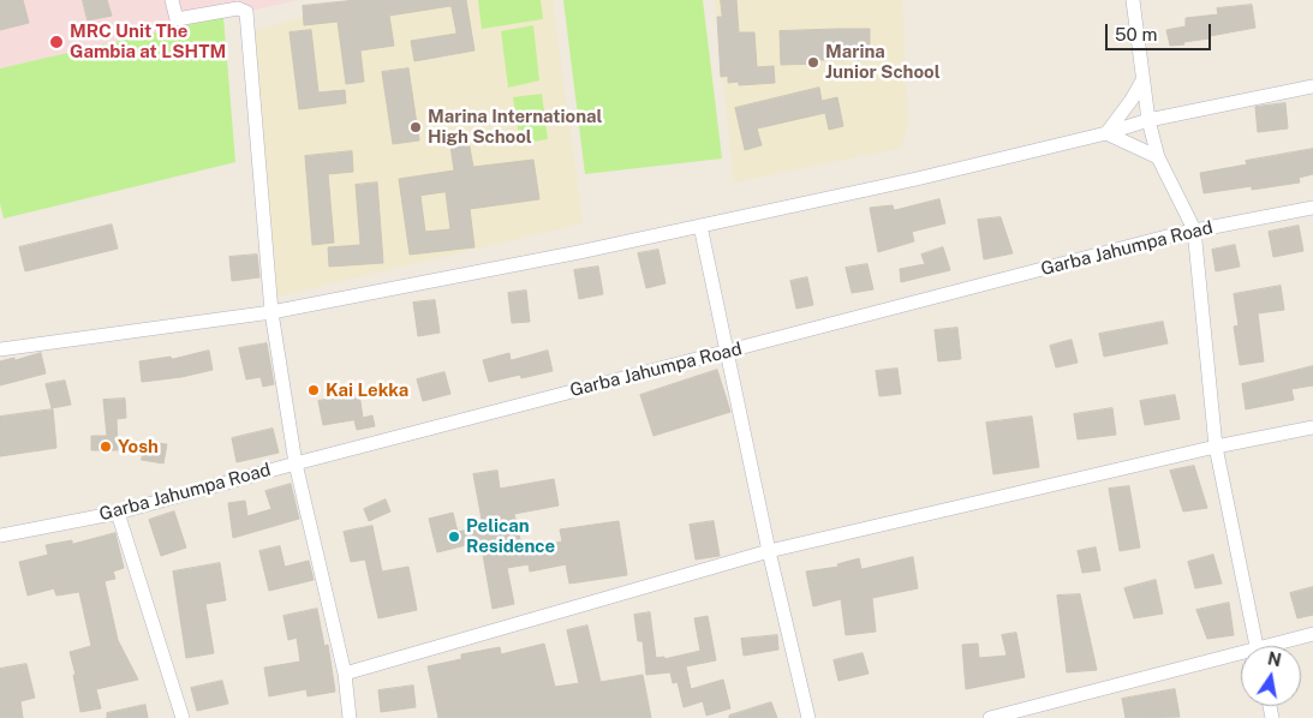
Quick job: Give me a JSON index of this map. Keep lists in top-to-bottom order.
{
  "streets": {
    "street": ["Garba Jahumpa Road"]
  },
  "places": [
    "MRC Unit The Gambia at LSHTM",
    "Marina Junior School",
    "Marina International High School",
    "Kai Lekka",
    "Yosh",
    "Pelican Residence"
  ],
  "scale_bar": "50 m",
  "north": "top"
}
